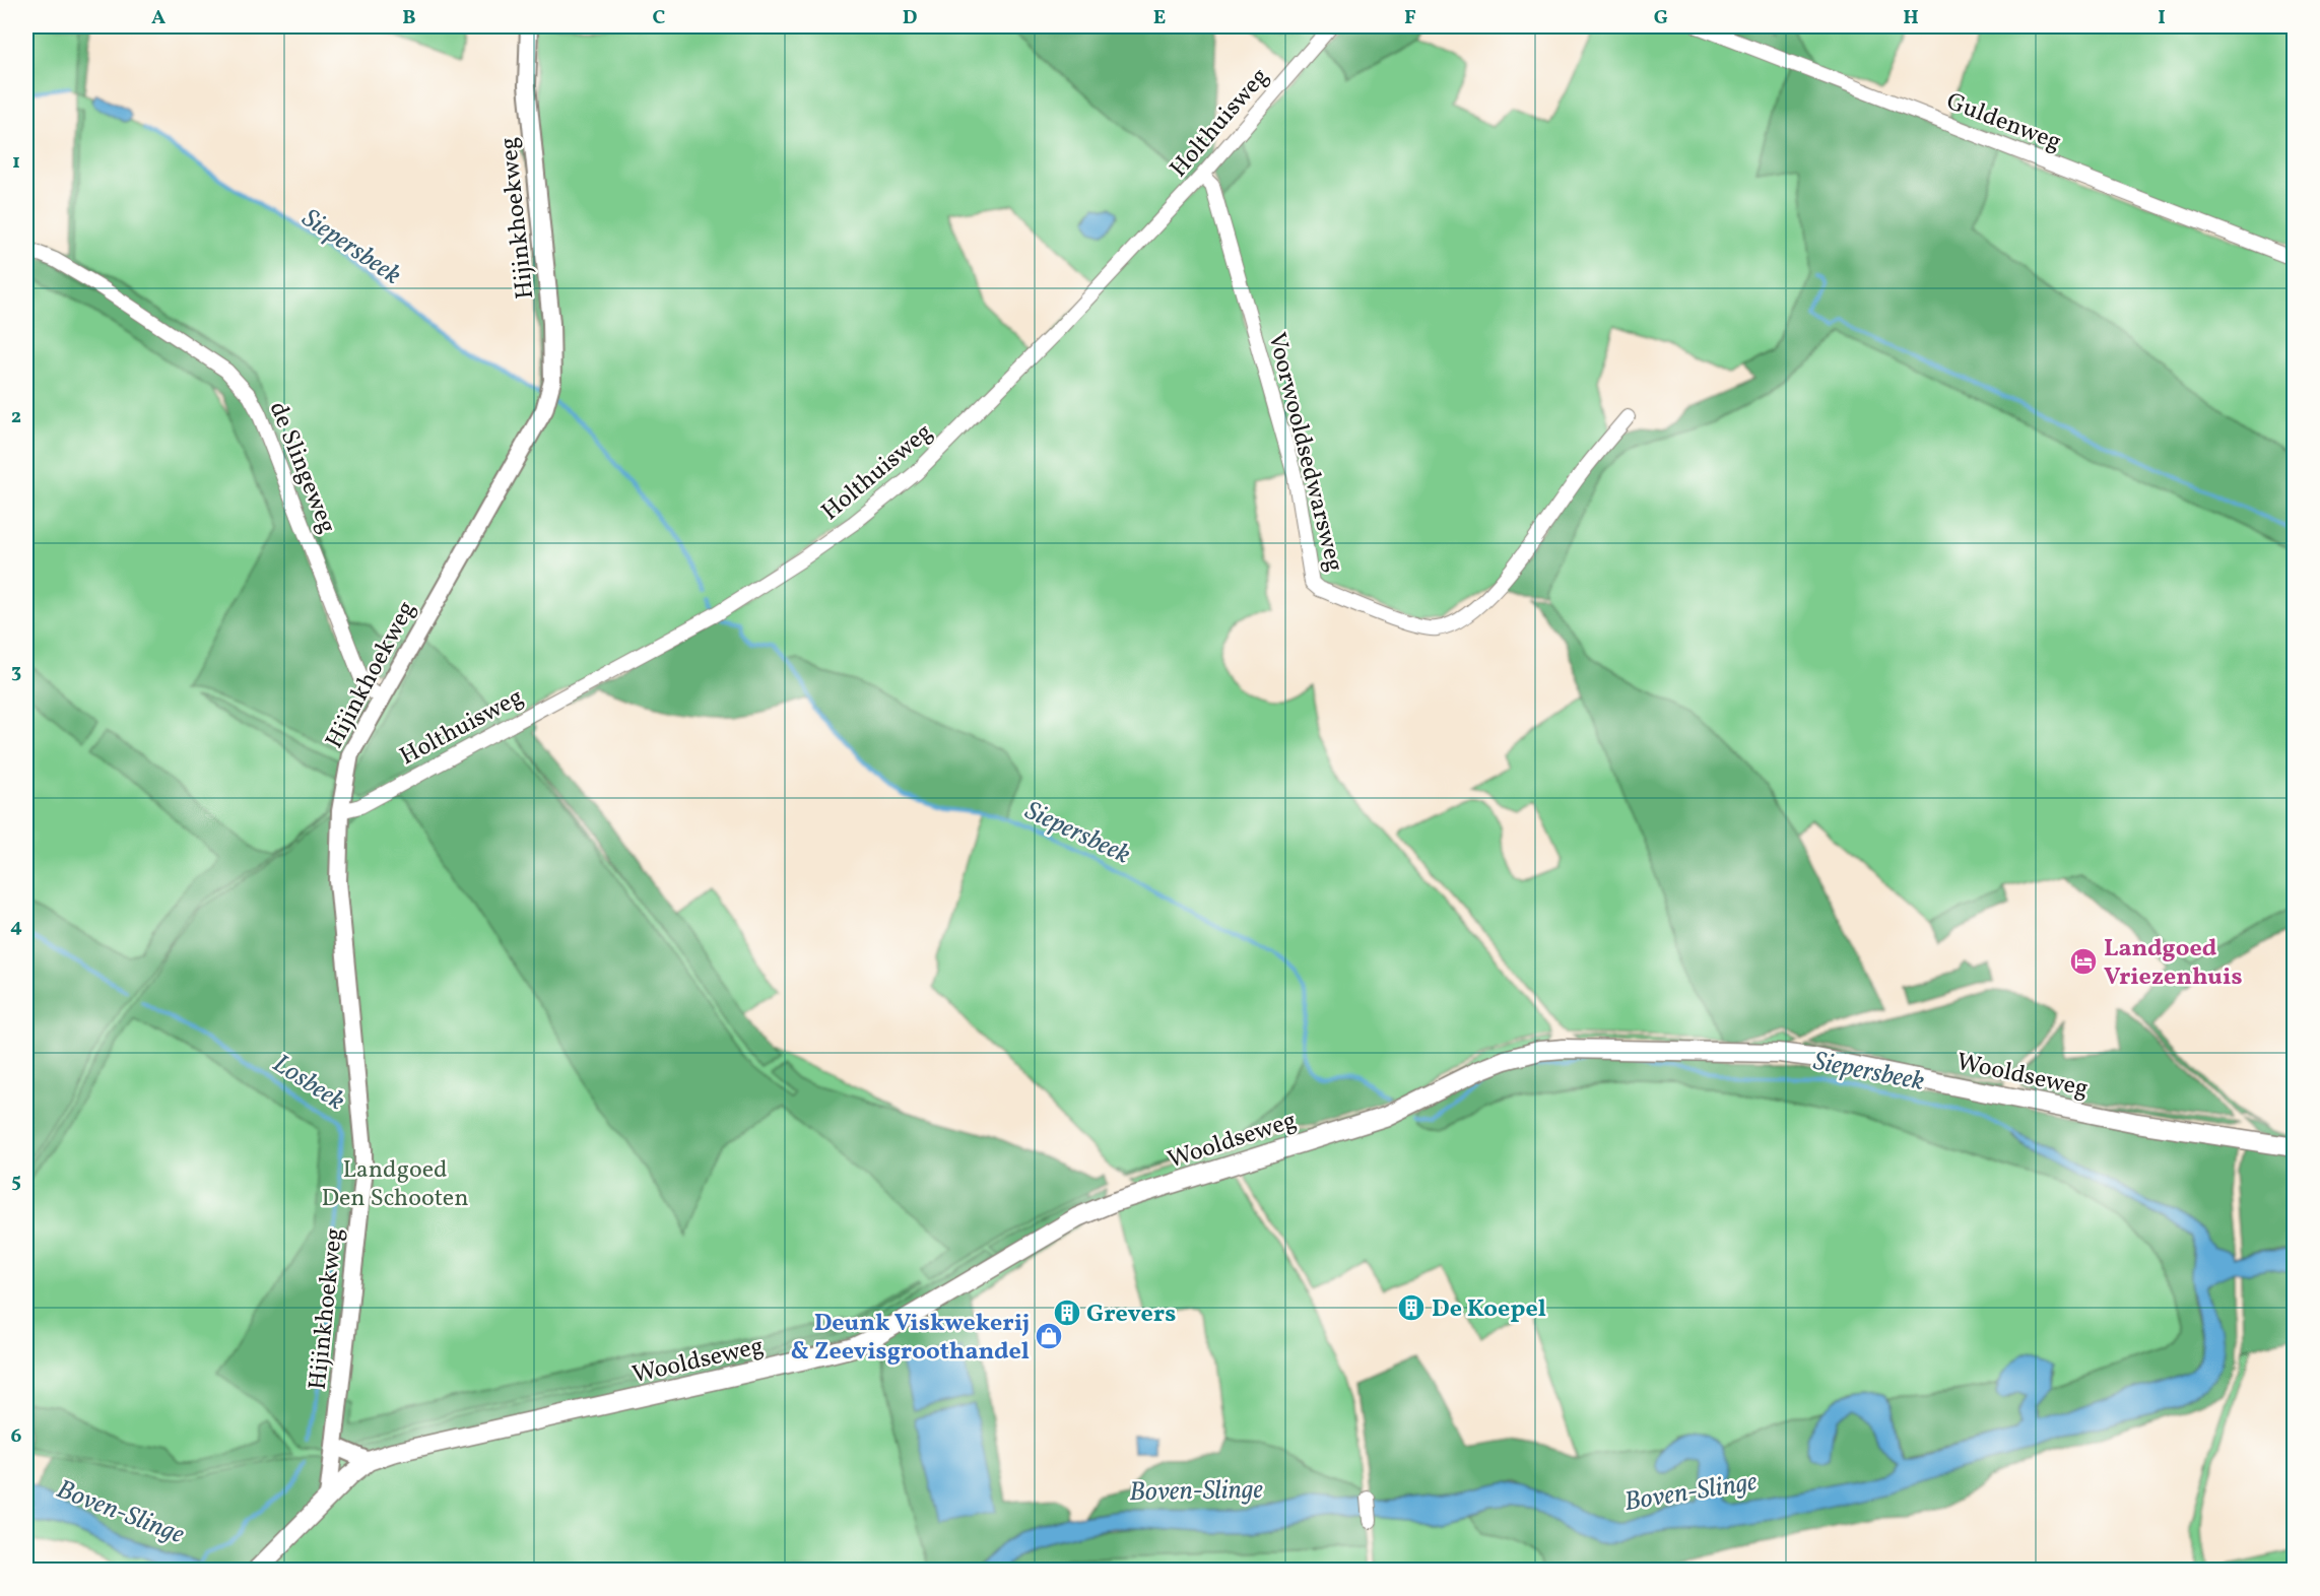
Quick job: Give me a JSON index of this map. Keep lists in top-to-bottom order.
{
  "streets": {
    "main road": ["Wooldseweg"],
    "street": [
      "Guldenweg",
      "Holthuisweg",
      "Hijinkhoekweg",
      "Voorwooldsedwarsweg",
      "de Slingeweg"
    ]
  },
  "crossings": [
    ["Holthuisweg", "Hijinkhoekweg"],
    ["Holthuisweg", "Voorwooldsedwarsweg"],
    ["Hijinkhoekweg", "de Slingeweg"],
    ["Hijinkhoekweg", "Wooldseweg"]
  ],
  "water": ["Siepersbeek", "Losbeek", "Boven-Slinge"],
  "parks": ["Landgoed Den Schooten"],
  "places": {
    "hotel": ["Landgoed Vriezenhuis"],
    "building": ["De Koepel", "Grevers"],
    "shop": ["Deunk Viskwekerij & Zeevisgroothandel"]
  },
  "grid": {
    "columns": [
      "A",
      "B",
      "C",
      "D",
      "E",
      "F",
      "G",
      "H",
      "I"
    ],
    "rows": [
      "1",
      "2",
      "3",
      "4",
      "5",
      "6"
    ]
  }
}
